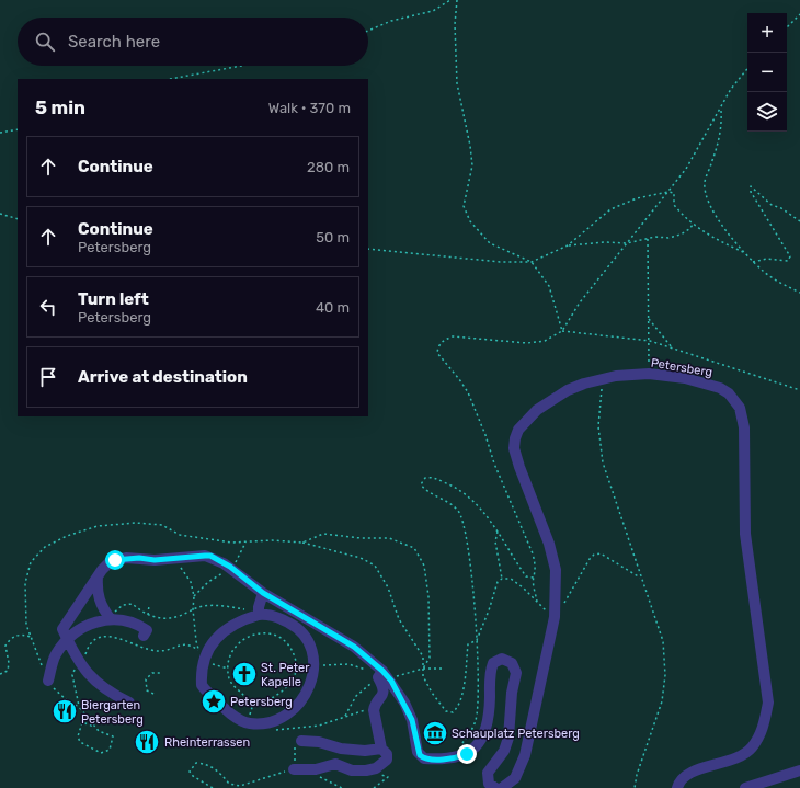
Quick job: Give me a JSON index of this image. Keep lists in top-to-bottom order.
{
  "streets": {
    "street": ["Petersberg"]
  },
  "places": {
    "church": ["St. Peter Kapelle"],
    "place": ["Petersberg"],
    "restaurant": ["Biergarten Petersberg", "Rheinterrassen"],
    "museum": ["Schauplatz Petersberg"]
  },
  "page": {
    "map_buttons": ["+", "−"],
    "search": "Search here",
    "heading": ["5 min", "Walk · 370 m"],
    "list": [
      ["Continue", "280 m"],
      ["Continue", "Petersberg", "50 m"],
      ["Turn left", "Petersberg", "40 m"],
      "Arrive at destination"
    ]
  }
}
